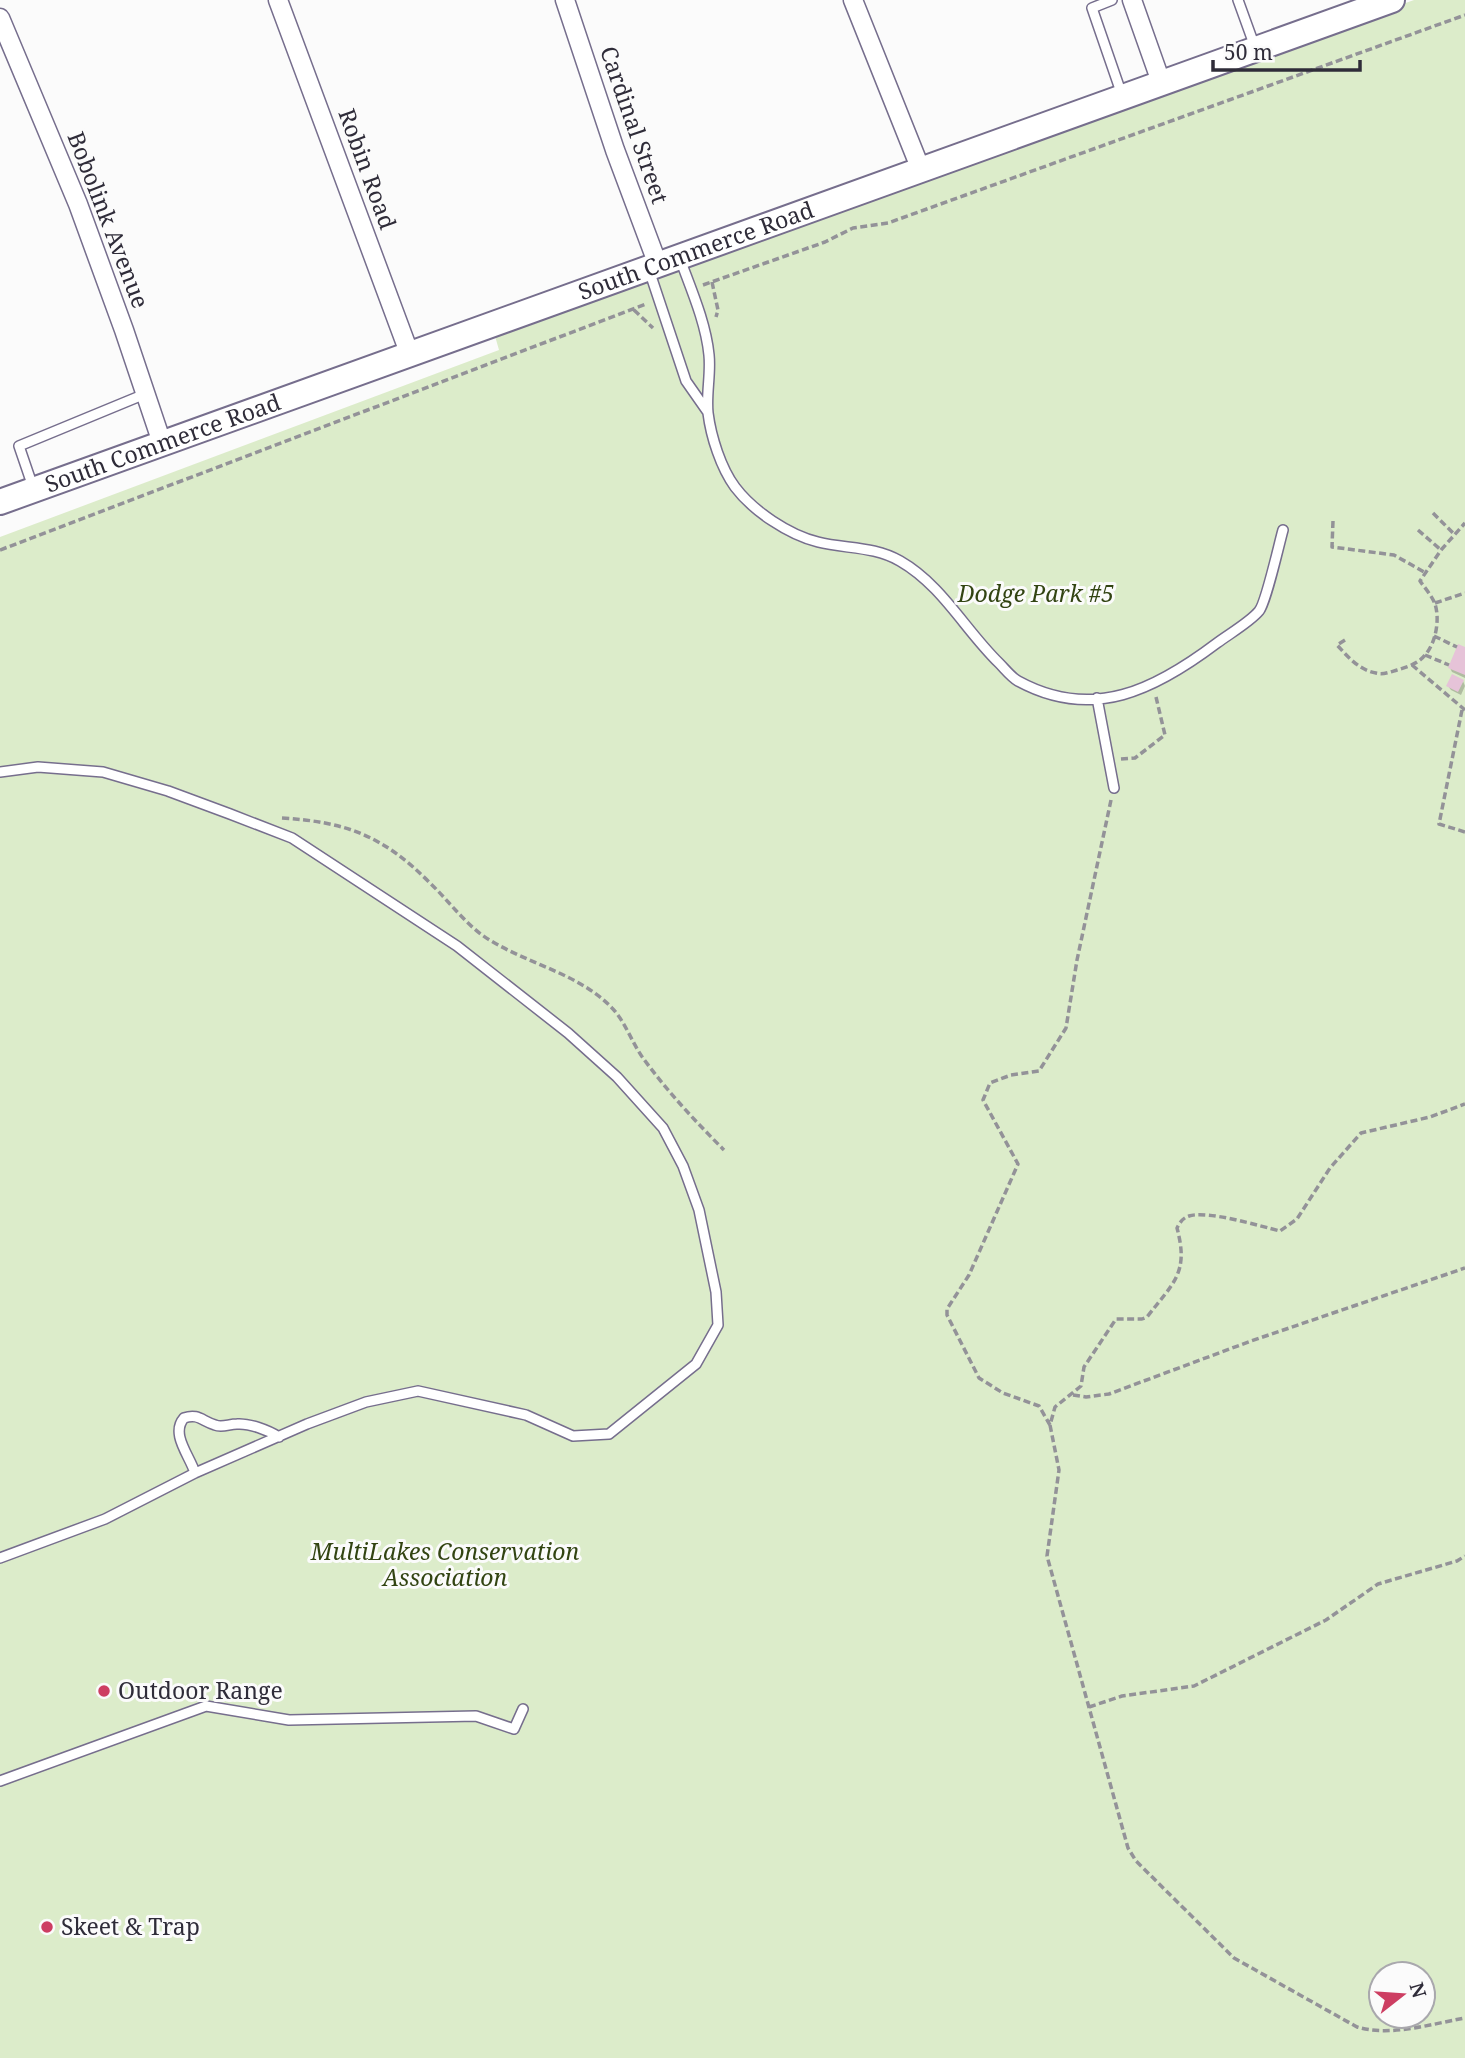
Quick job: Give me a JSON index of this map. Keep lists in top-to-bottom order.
{
  "streets": {
    "street": [
      "Cardinal Street",
      "Robin Road",
      "Bobolink Avenue",
      "South Commerce Road"
    ]
  },
  "crossings": [
    ["Cardinal Street", "South Commerce Road"],
    ["Robin Road", "South Commerce Road"],
    ["Bobolink Avenue", "South Commerce Road"]
  ],
  "parks": ["Dodge Park #5", "MultiLakes Conservation Association"],
  "places": ["Outdoor Range", "Skeet & Trap"],
  "scale_bar": "50 m",
  "north": "right"
}
